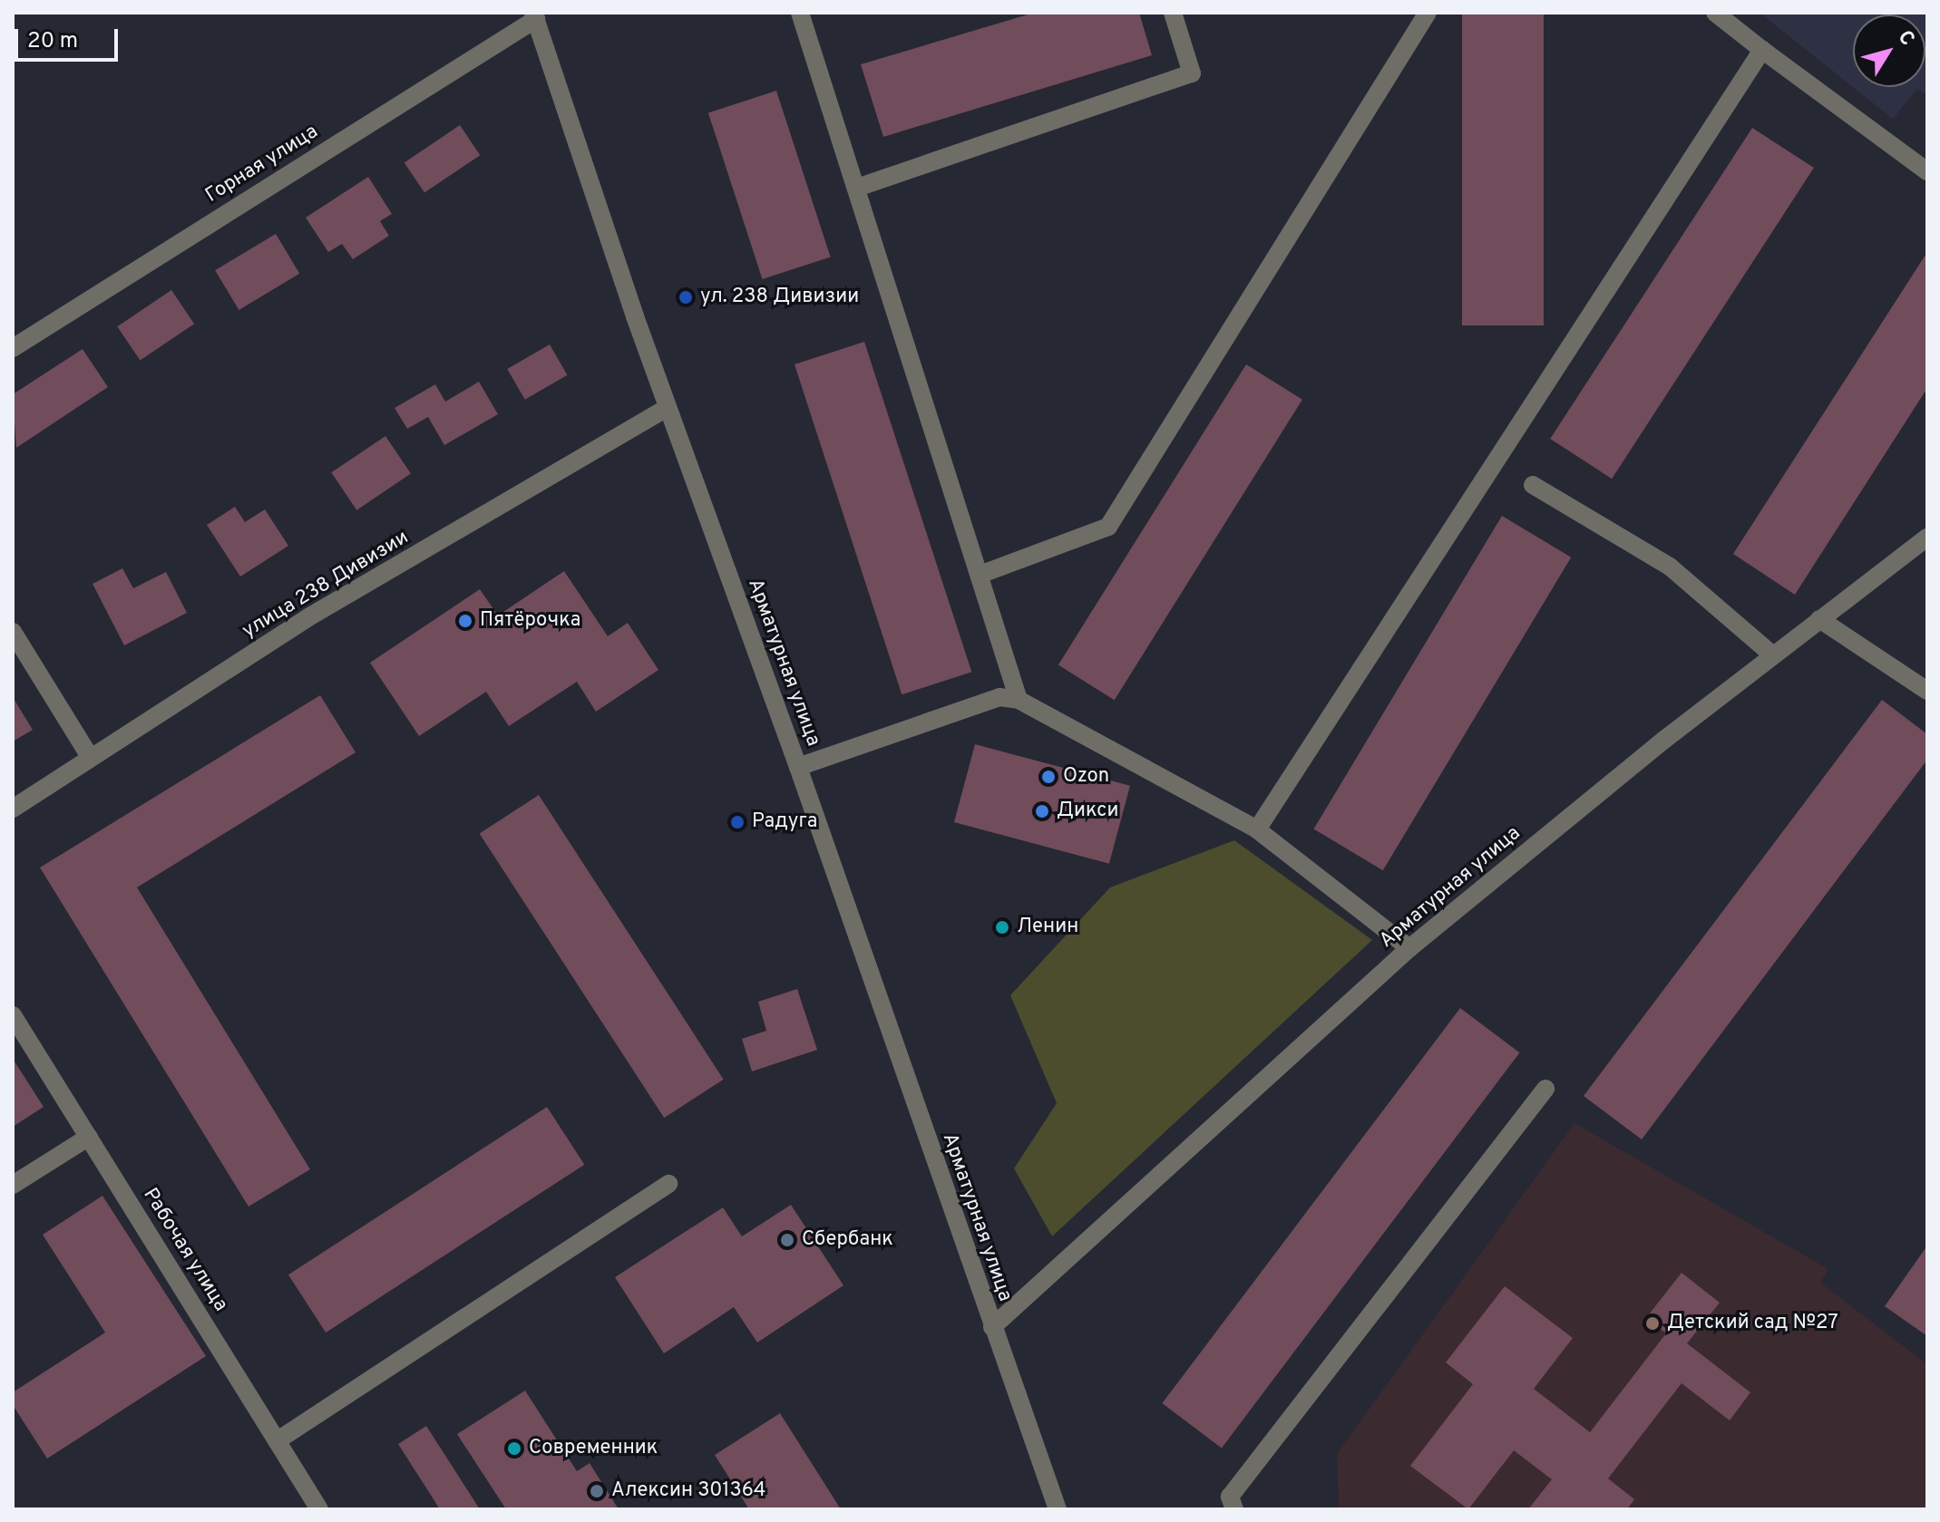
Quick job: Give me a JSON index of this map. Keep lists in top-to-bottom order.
{
  "streets": {
    "street": [
      "Горная улица",
      "улица 238 Дивизии",
      "Арматурная улица",
      "Рабочая улица"
    ]
  },
  "crossings": [
    ["Горная улица", "Арматурная улица"],
    ["улица 238 Дивизии", "Арматурная улица"]
  ],
  "places": [
    "ул. 238 Дивизии",
    "Пятёрочка",
    "Ozon",
    "Дикси",
    "Радуга",
    "Ленин",
    "Сбербанк",
    "Детский сад №27",
    "Современник",
    "Алексин 301364"
  ],
  "scale_bar": "20 m",
  "north": "top right"
}
